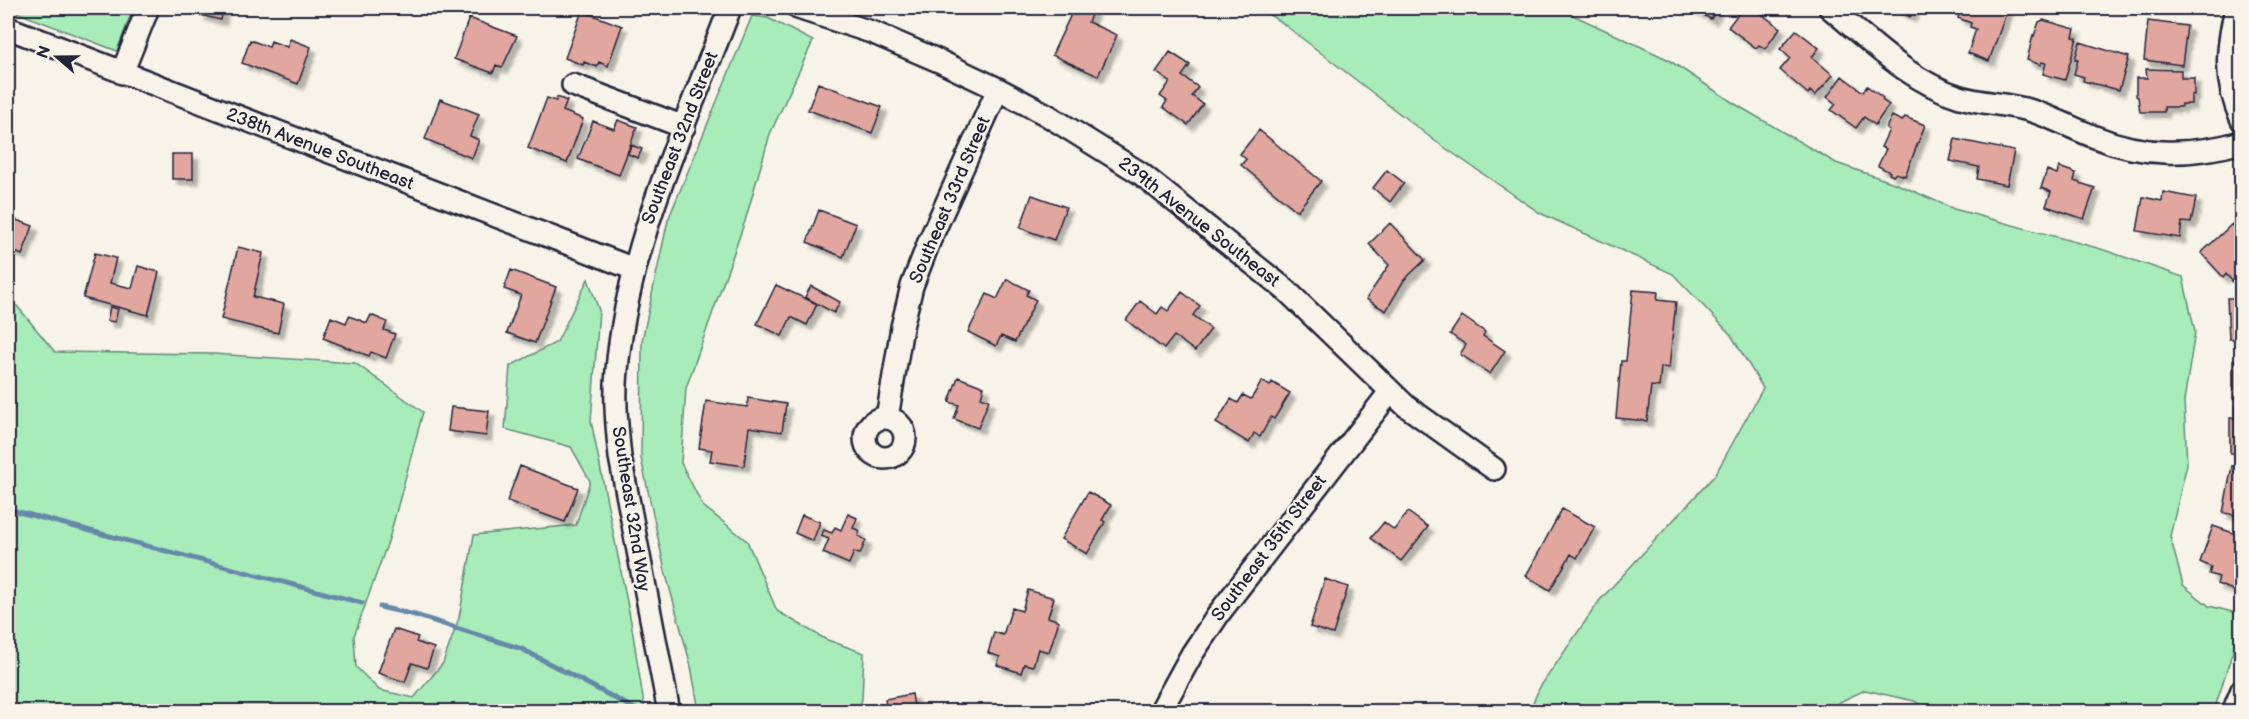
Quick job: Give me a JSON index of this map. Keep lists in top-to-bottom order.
{
  "streets": {
    "street": [
      "Southeast 32nd Street",
      "238th Avenue Southeast",
      "Southeast 33rd Street",
      "239th Avenue Southeast",
      "Southeast 32nd Way",
      "Southeast 35th Street"
    ]
  },
  "crossings": [
    ["Southeast 32nd Street", "238th Avenue Southeast"],
    ["Southeast 32nd Street", "Southeast 32nd Way"],
    ["238th Avenue Southeast", "Southeast 32nd Way"],
    ["Southeast 33rd Street", "239th Avenue Southeast"],
    ["239th Avenue Southeast", "Southeast 35th Street"]
  ],
  "north": "left"
}
